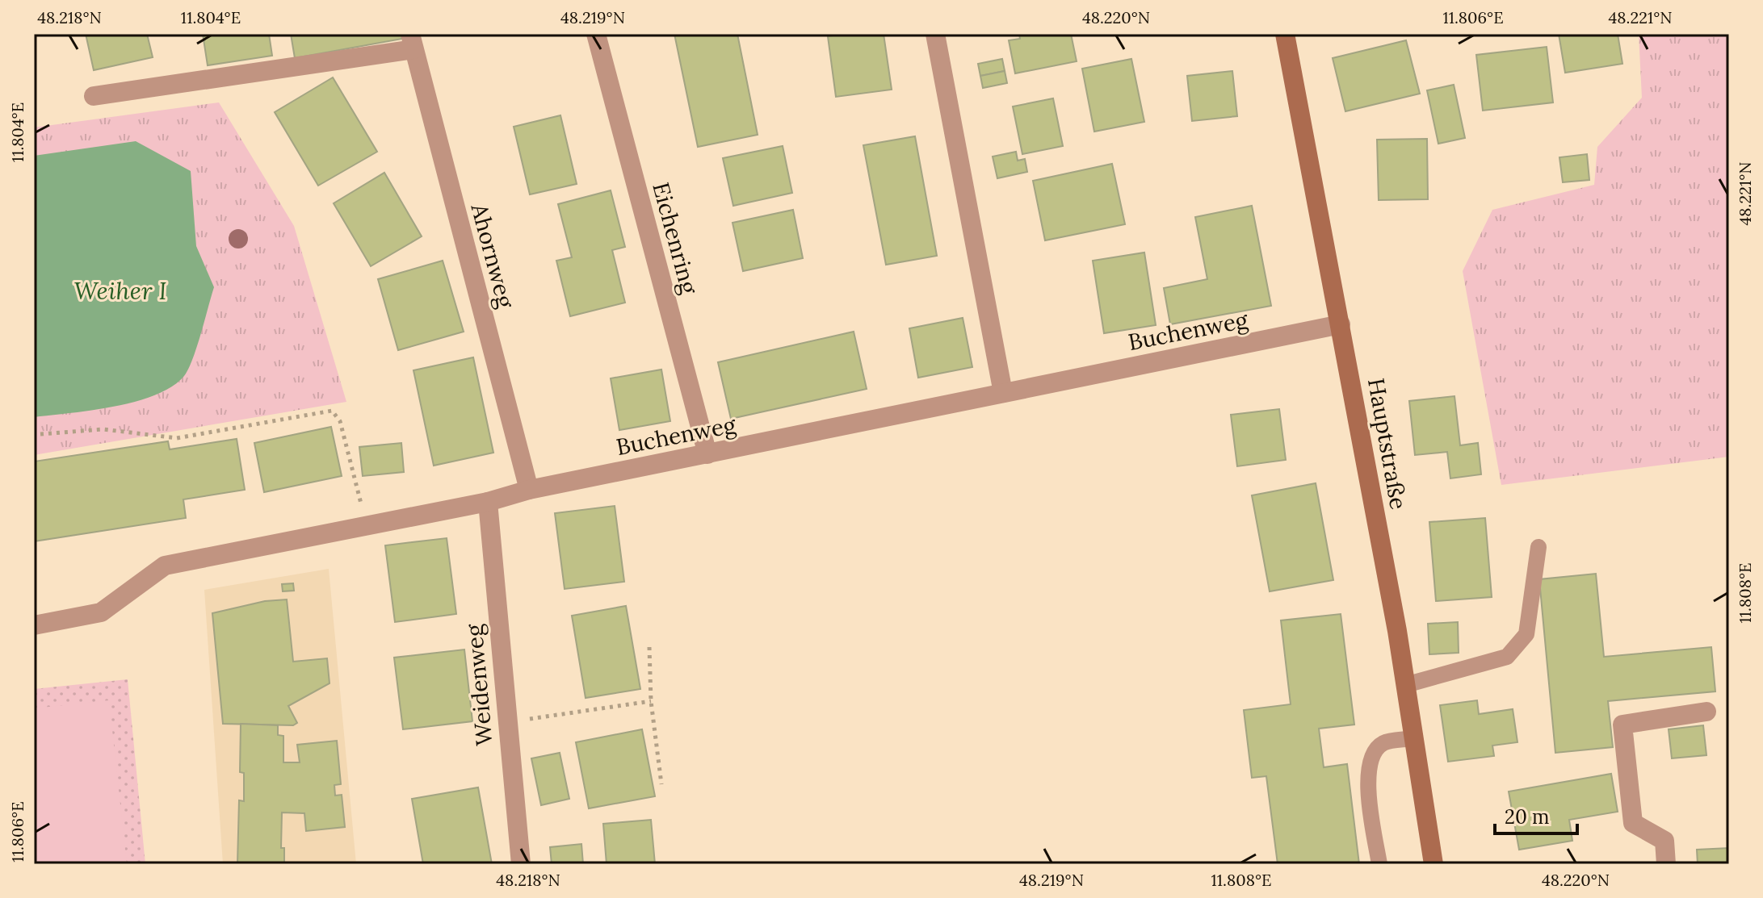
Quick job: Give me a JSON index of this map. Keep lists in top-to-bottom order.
{
  "streets": {
    "street": [
      "Eichenring",
      "Ahornweg",
      "Buchenweg",
      "Hauptstraße",
      "Weidenweg"
    ]
  },
  "crossings": [
    ["Eichenring", "Buchenweg"],
    ["Ahornweg", "Buchenweg"],
    ["Buchenweg", "Hauptstraße"],
    ["Buchenweg", "Weidenweg"]
  ],
  "water": ["Weiher I"],
  "scale_bar": "20 m",
  "coordinates": [
    "48.218°N",
    "11.804°E",
    "48.219°N",
    "48.220°N",
    "11.806°E",
    "48.221°N",
    "11.808°E"
  ]
}
